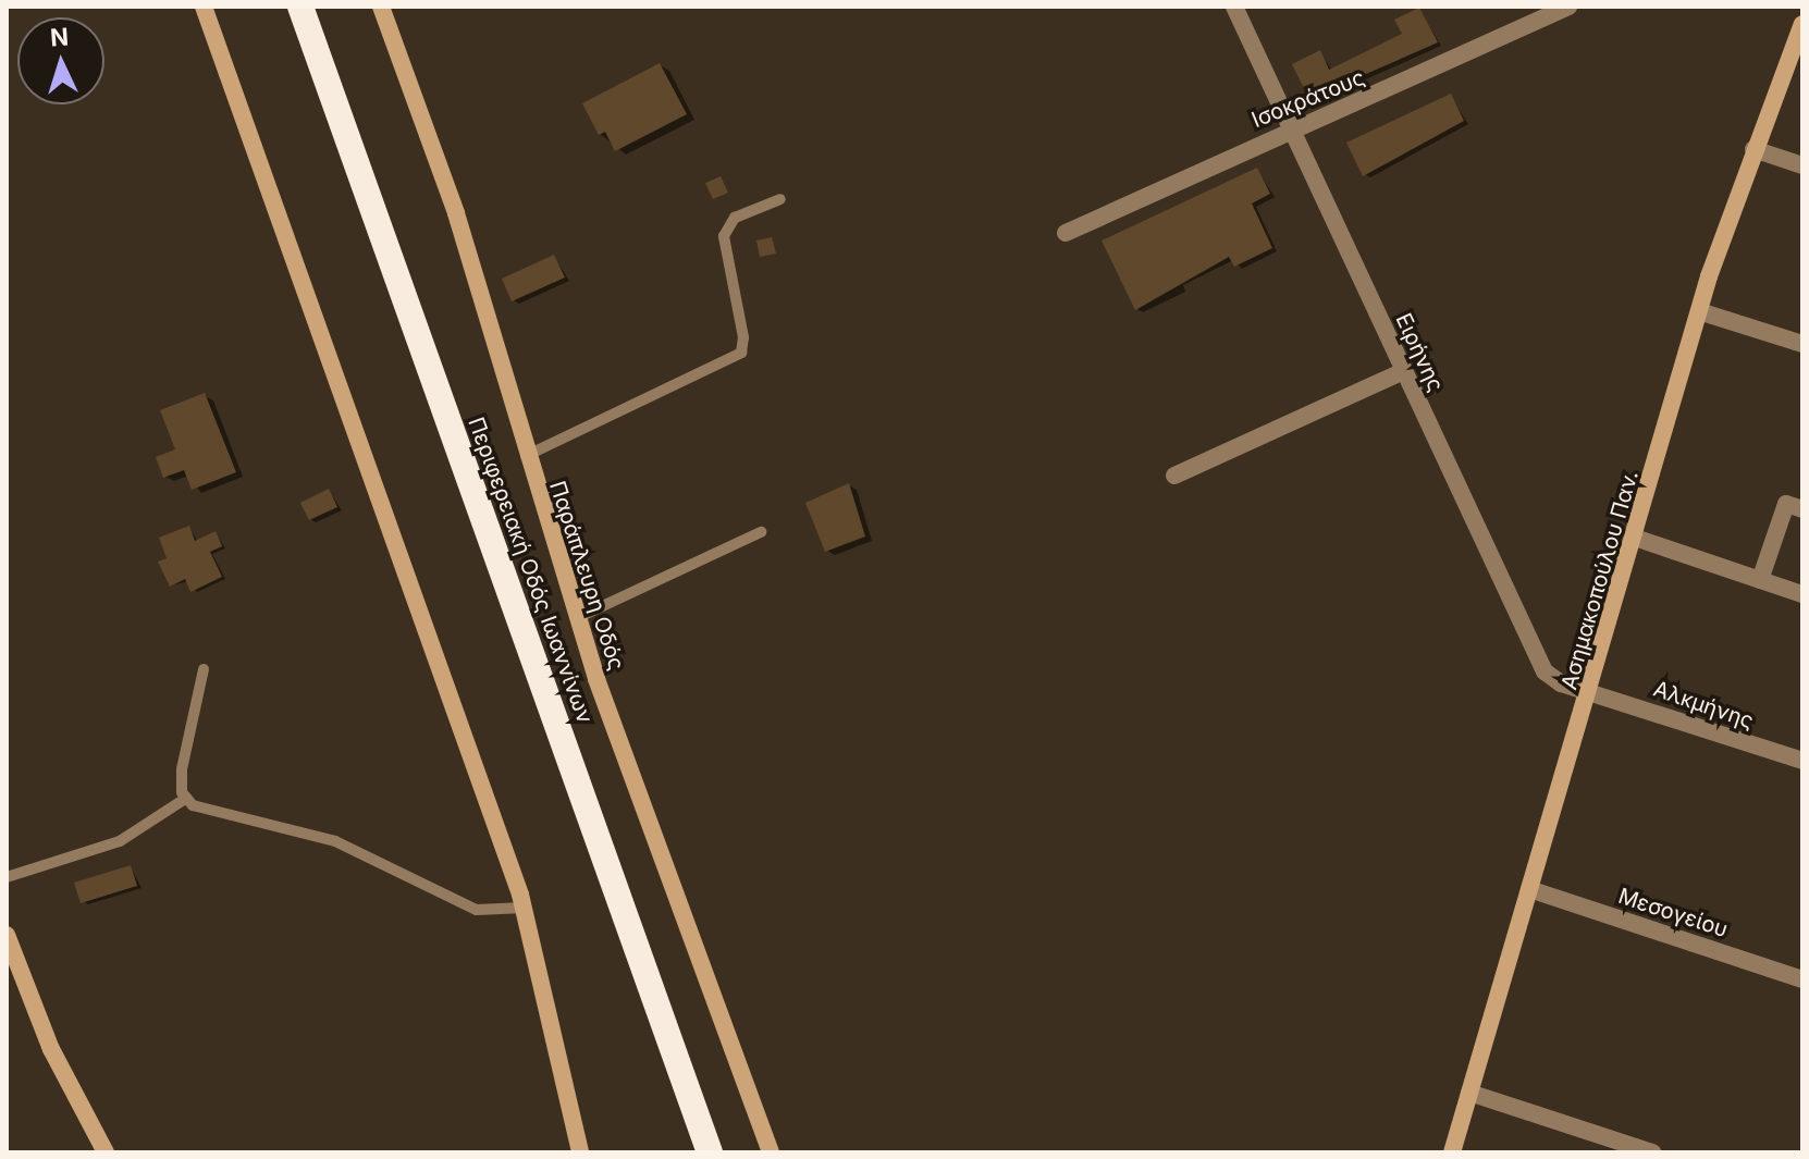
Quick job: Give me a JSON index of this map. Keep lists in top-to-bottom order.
{
  "streets": {
    "highway": ["Περιφερειακή Οδός Ιωαννίνων"],
    "street": [
      "Ισοκράτους",
      "Ειρήνης",
      "Παράπλευρη Οδός",
      "Ασημακοπούλου Παν.",
      "Αλκμήνης",
      "Μεσογείου"
    ]
  },
  "crossings": [
    ["Ισοκράτους", "Ειρήνης"],
    ["Ειρήνης", "Ασημακοπούλου Παν."],
    ["Ειρήνης", "Αλκμήνης"],
    ["Ασημακοπούλου Παν.", "Αλκμήνης"],
    ["Ασημακοπούλου Παν.", "Μεσογείου"]
  ],
  "north": "top"
}
